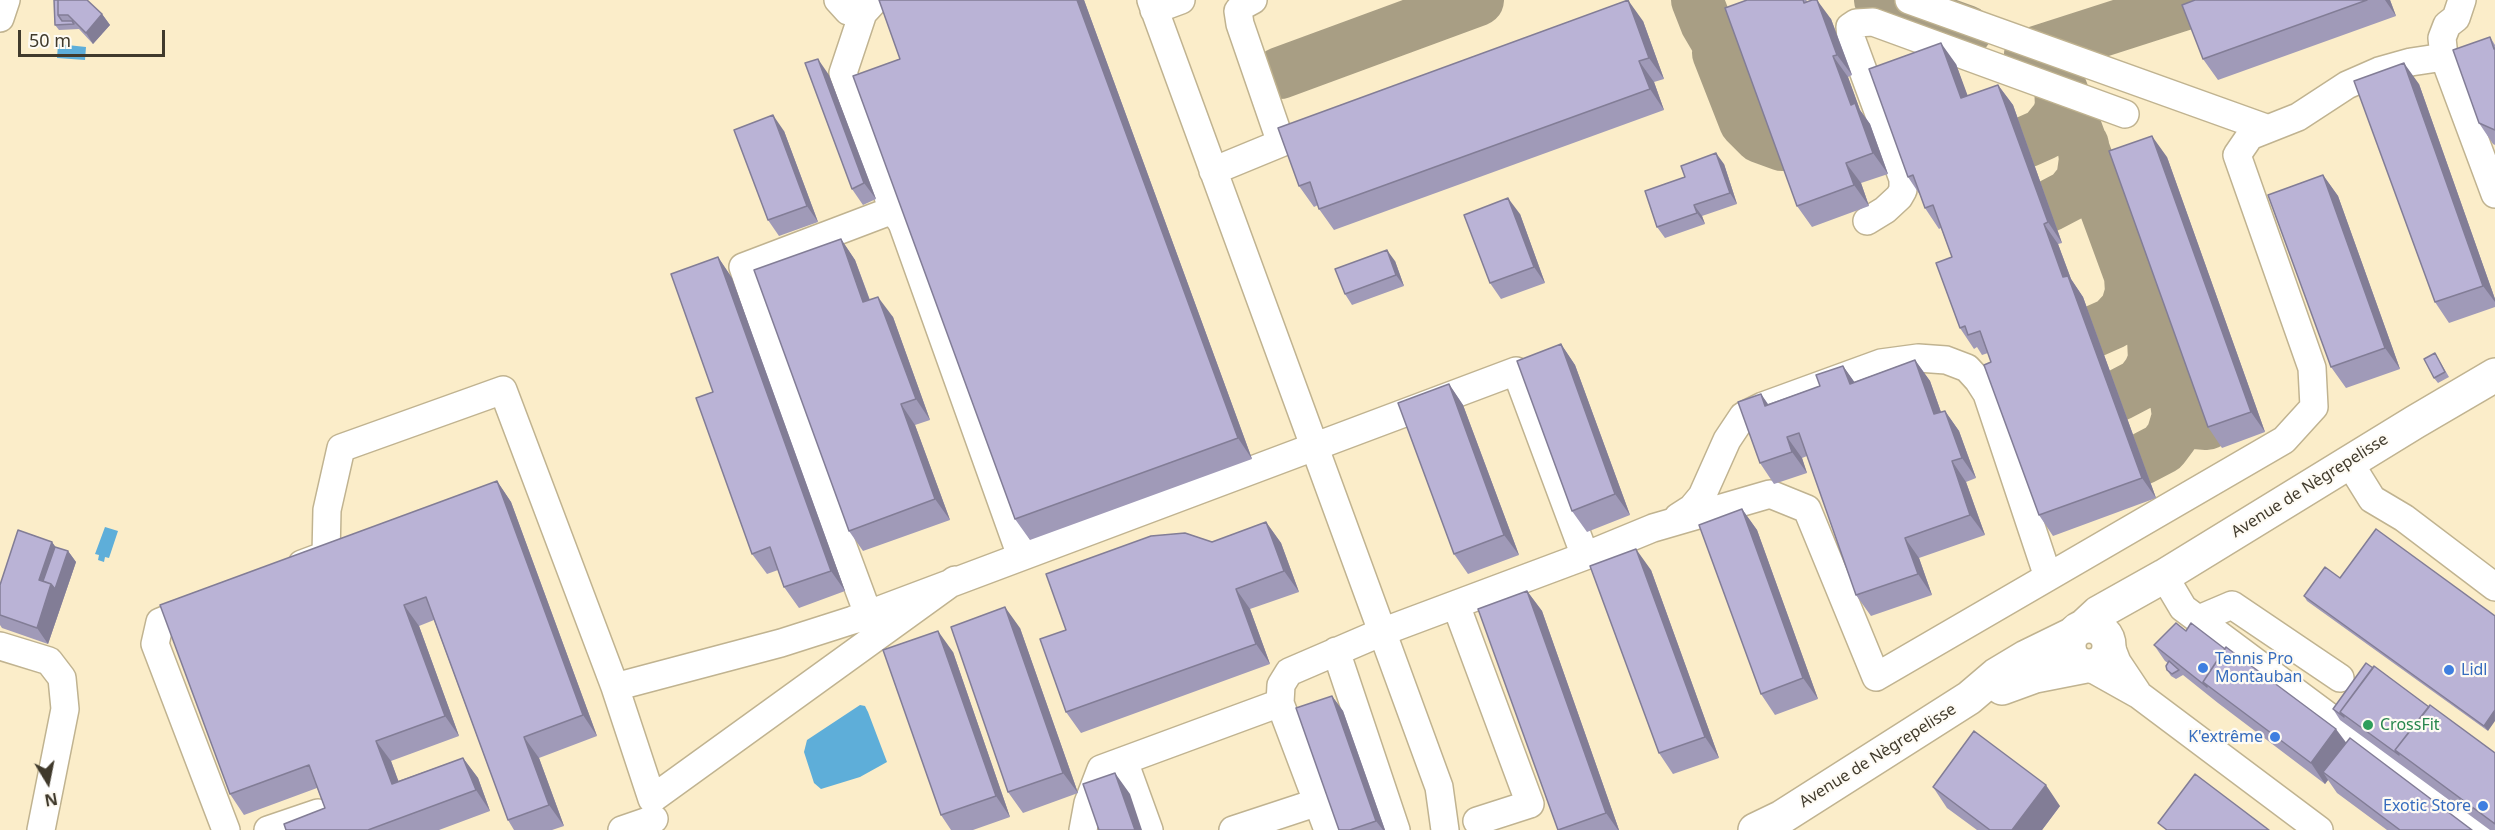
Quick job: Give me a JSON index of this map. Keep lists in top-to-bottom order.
{
  "streets": {
    "main road": ["Avenue de Nègrepelisse"]
  },
  "places": [
    "Tennis Pro Montauban",
    "Lidl",
    "CrossFit",
    "K'extrême",
    "Exotic Store"
  ],
  "scale_bar": "50 m",
  "north": "bottom"
}
